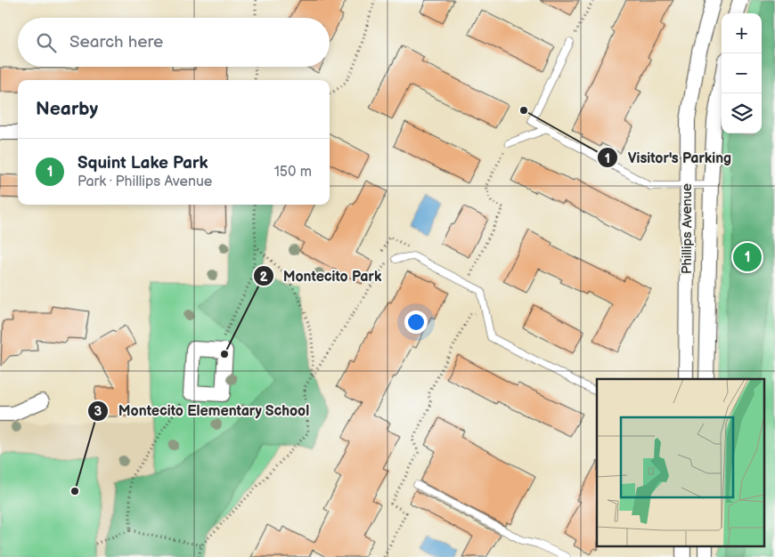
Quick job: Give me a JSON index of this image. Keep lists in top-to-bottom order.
{
  "streets": {
    "street": ["Phillips Avenue"]
  },
  "places": ["Visitor's Parking", "Montecito Park", "Montecito Elementary School"],
  "page": {
    "map_buttons": ["+", "−"],
    "search": "Search here",
    "heading": "Nearby",
    "list": [
      {
        "mark": "1",
        "name": "Squint Lake Park",
        "note": "Park · Phillips Avenue",
        "value": "150 m"
      }
    ],
    "pins": "1"
  }
}
